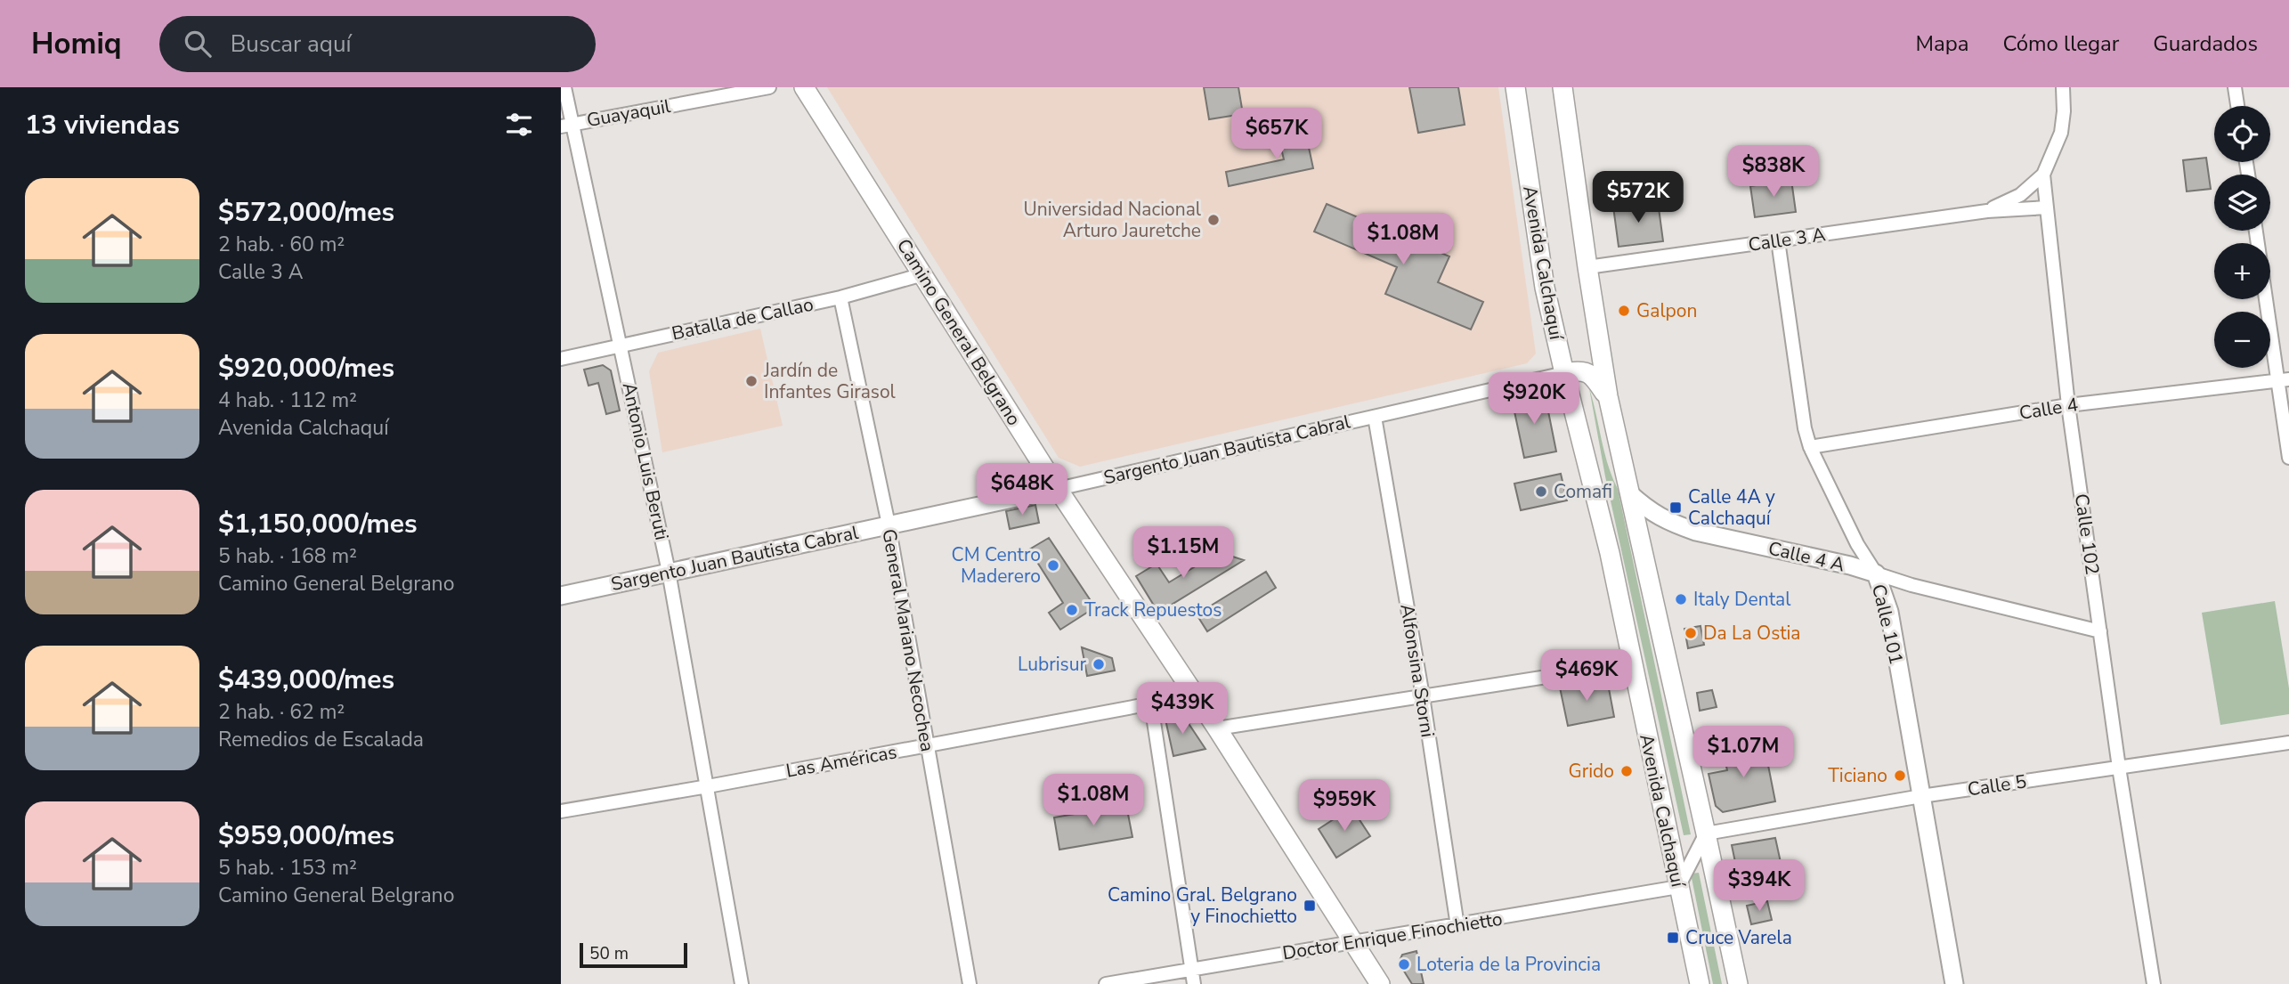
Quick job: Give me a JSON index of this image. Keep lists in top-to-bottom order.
{
  "streets": {
    "main road": ["Avenida Calchaquí", "Camino General Belgrano"],
    "street": [
      "Guayaquil",
      "Calle 3 A",
      "Batalla de Callao",
      "Calle 4",
      "Sargento Juan Bautista Cabral",
      "Antonio Luis Beruti",
      "Calle 102",
      "Calle 4 A",
      "Calle 101",
      "General Mariano Necochea",
      "Alfonsina Storni",
      "Las Américas",
      "Calle 5",
      "Doctor Enrique Finochietto"
    ]
  },
  "crossings": [
    ["Guayaquil", "Antonio Luis Beruti"],
    ["Calle 3 A", "Avenida Calchaquí"],
    ["Calle 3 A", "Calle 102"],
    ["Calle 3 A", "Calle 101"],
    ["Avenida Calchaquí", "Sargento Juan Bautista Cabral"],
    ["Avenida Calchaquí", "Calle 4 A"],
    ["Avenida Calchaquí", "Calle 5"],
    ["Avenida Calchaquí", "Doctor Enrique Finochietto"],
    ["Batalla de Callao", "Camino General Belgrano"],
    ["Batalla de Callao", "Antonio Luis Beruti"],
    ["Batalla de Callao", "General Mariano Necochea"],
    ["Camino General Belgrano", "Sargento Juan Bautista Cabral"],
    ["Camino General Belgrano", "Las Américas"],
    ["Camino General Belgrano", "Doctor Enrique Finochietto"],
    ["Calle 4", "Calle 102"],
    ["Calle 4", "Calle 101"],
    ["Sargento Juan Bautista Cabral", "Antonio Luis Beruti"],
    ["Sargento Juan Bautista Cabral", "General Mariano Necochea"],
    ["Sargento Juan Bautista Cabral", "Alfonsina Storni"],
    ["Antonio Luis Beruti", "Las Américas"],
    ["Calle 102", "Calle 4 A"],
    ["Calle 102", "Calle 5"],
    ["Calle 4 A", "Calle 101"],
    ["Calle 101", "Calle 5"],
    ["General Mariano Necochea", "Las Américas"],
    ["Alfonsina Storni", "Doctor Enrique Finochietto"]
  ],
  "places": {
    "other": [
      "Universidad Nacional Arturo Jauretche",
      "Galpon",
      "Jardín de Infantes Girasol",
      "Comafi",
      "CM Centro Maderero",
      "Italy Dental",
      "Track Repuestos",
      "Da La Ostia",
      "Lubrisur",
      "Grido",
      "Ticiano",
      "Loteria de la Provincia"
    ],
    "transit": ["Calle 4A y Calchaquí", "Camino Gral. Belgrano y Finochietto", "Cruce Varela"]
  },
  "scale_bar": "50 m",
  "page": {
    "header": "Homiq",
    "search": "Buscar aquí",
    "nav": ["Mapa", "Cómo llegar", "Guardados"],
    "heading": "13 viviendas",
    "map_buttons": ["+", "−"],
    "price": [
      "$657K",
      "$838K",
      "$572K",
      "$1.08M",
      "$920K",
      "$648K",
      "$1.15M",
      "$469K",
      "$439K",
      "$1.07M",
      "$1.08M",
      "$959K",
      "$394K"
    ],
    "list": [
      {
        "name": "$572,000/mes",
        "note": "2 hab. · 60 m² · Calle 3 A"
      },
      {
        "name": "$920,000/mes",
        "note": "4 hab. · 112 m² · Avenida Calchaquí"
      },
      {
        "name": "$1,150,000/mes",
        "note": "5 hab. · 168 m² · Camino General Belgrano"
      },
      {
        "name": "$439,000/mes",
        "note": "2 hab. · 62 m² · Remedios de Escalada"
      },
      {
        "name": "$959,000/mes",
        "note": "5 hab. · 153 m² · Camino General Belgrano"
      }
    ],
    "scale": "50 m"
  }
}
